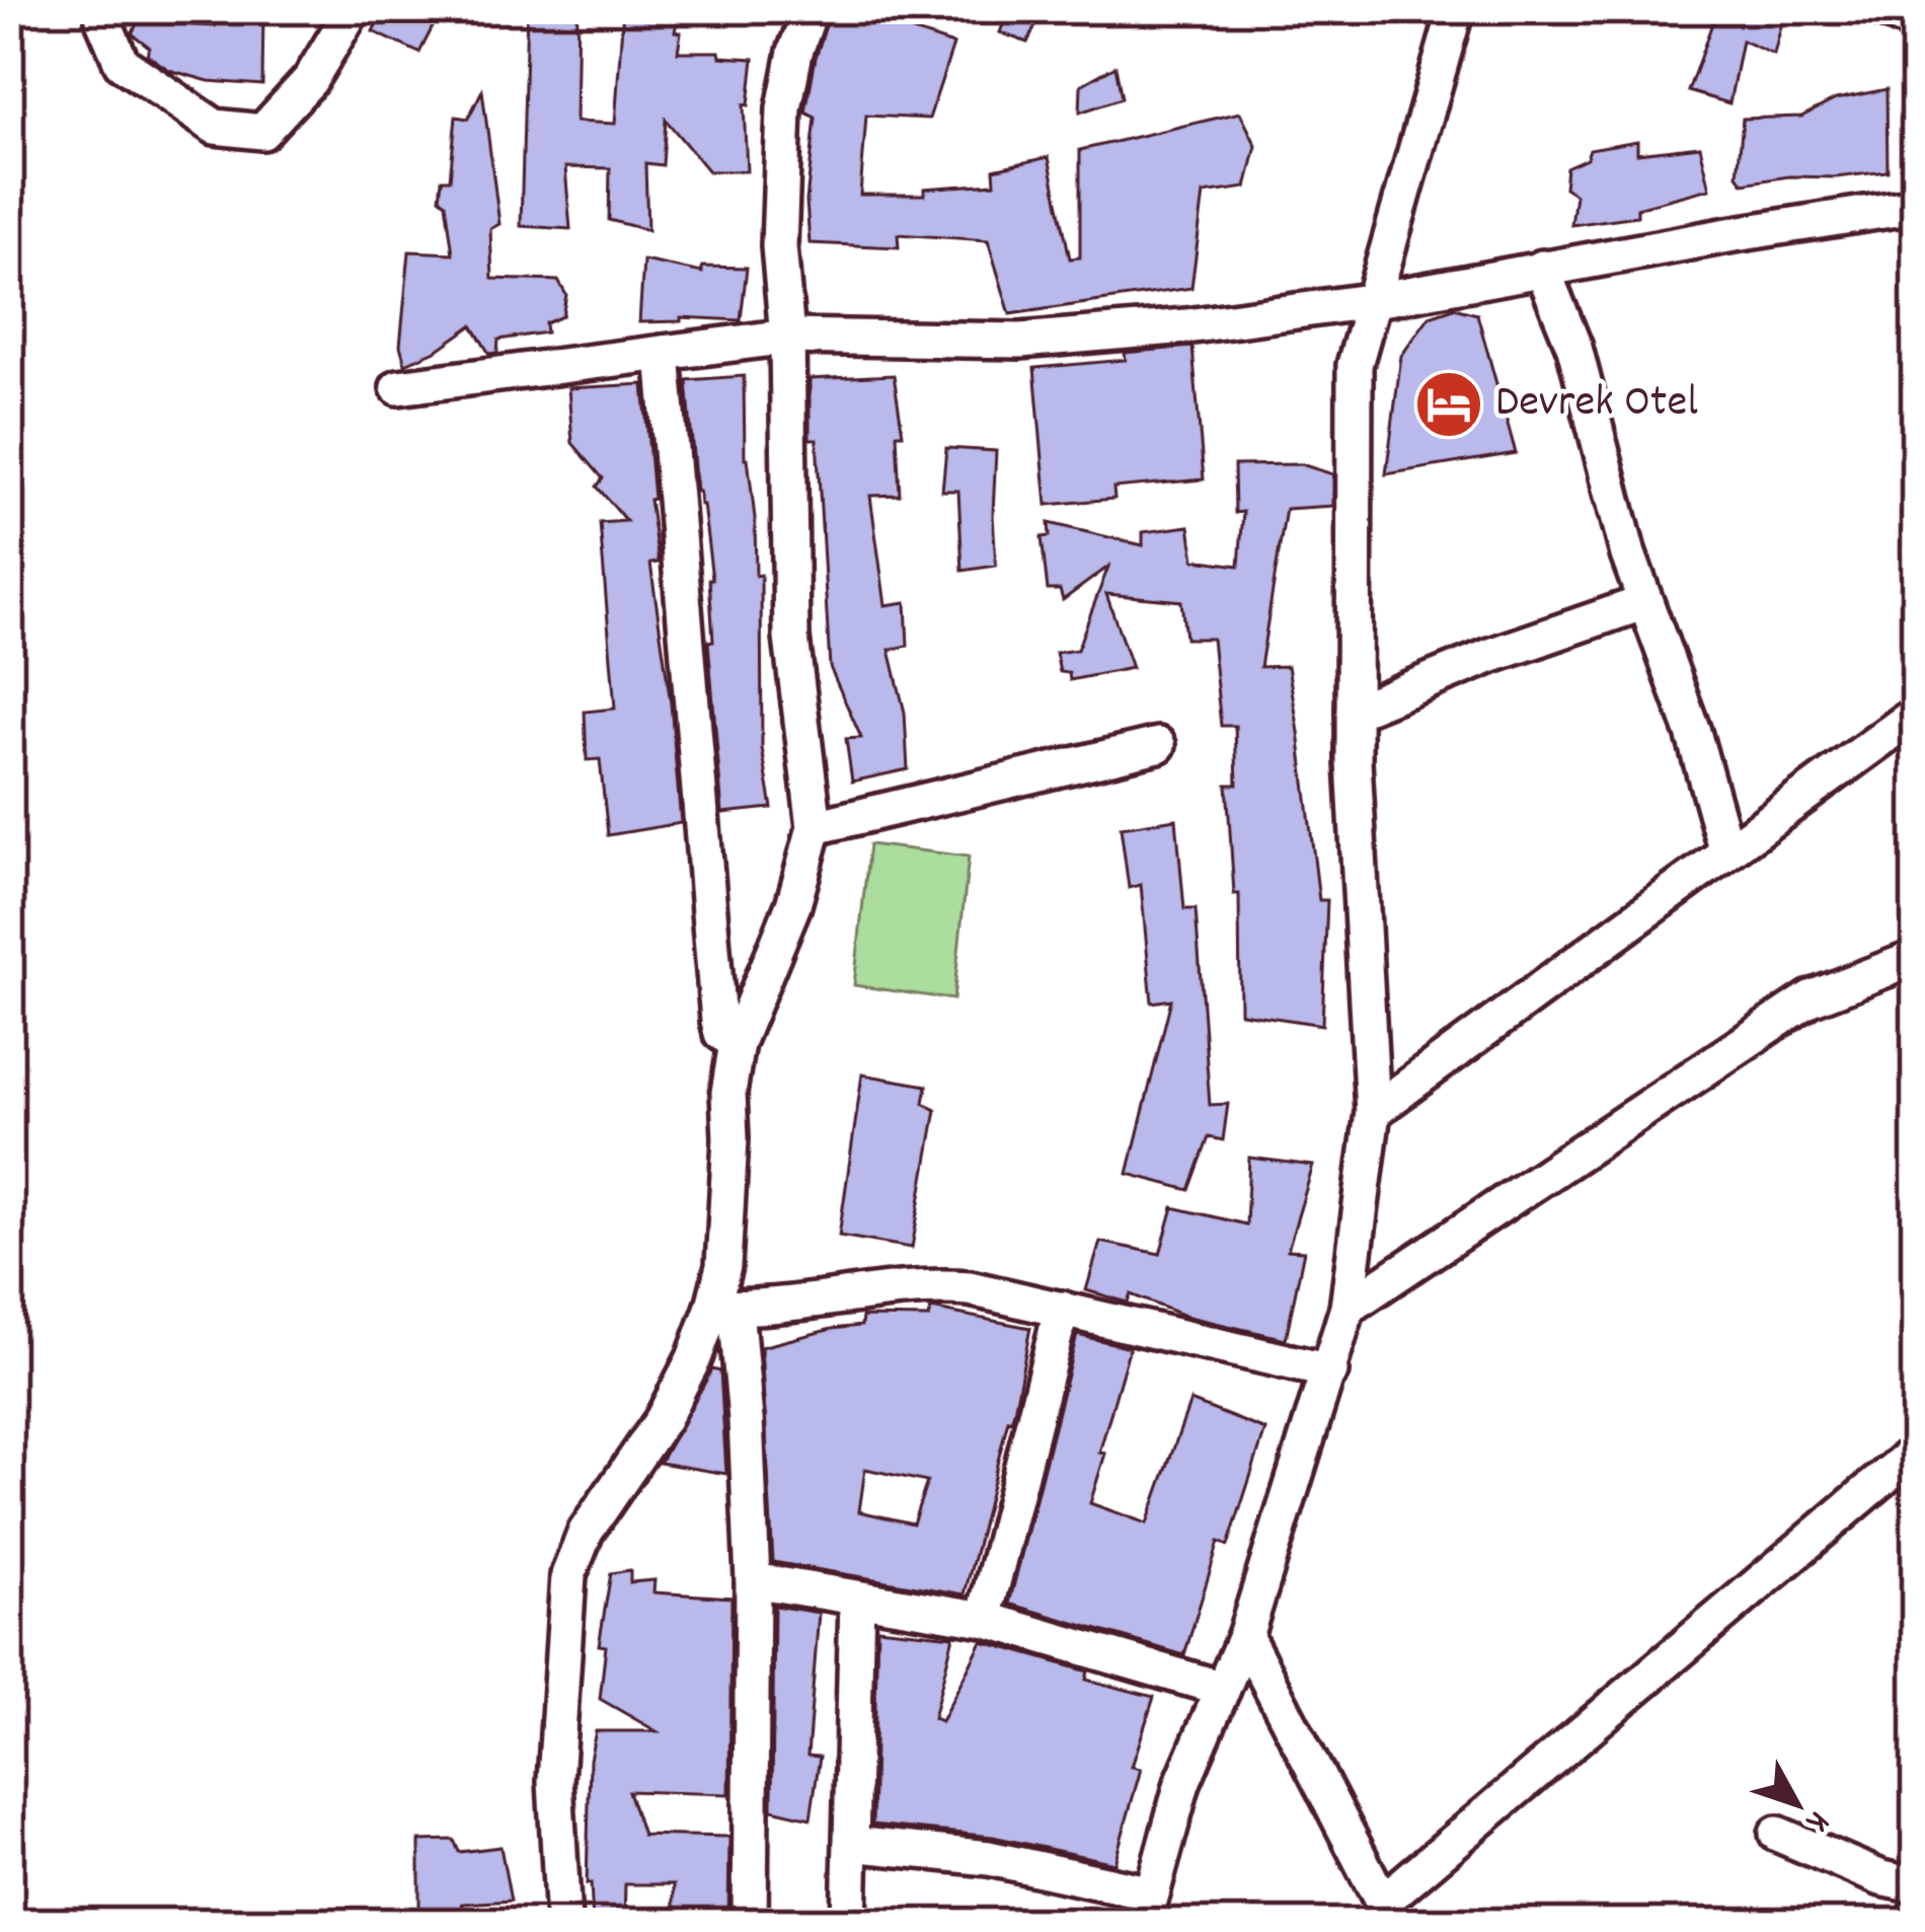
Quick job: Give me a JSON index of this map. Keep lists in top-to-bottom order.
{
  "places": {
    "hotel": ["Devrek Otel"]
  },
  "north": "bottom right"
}
